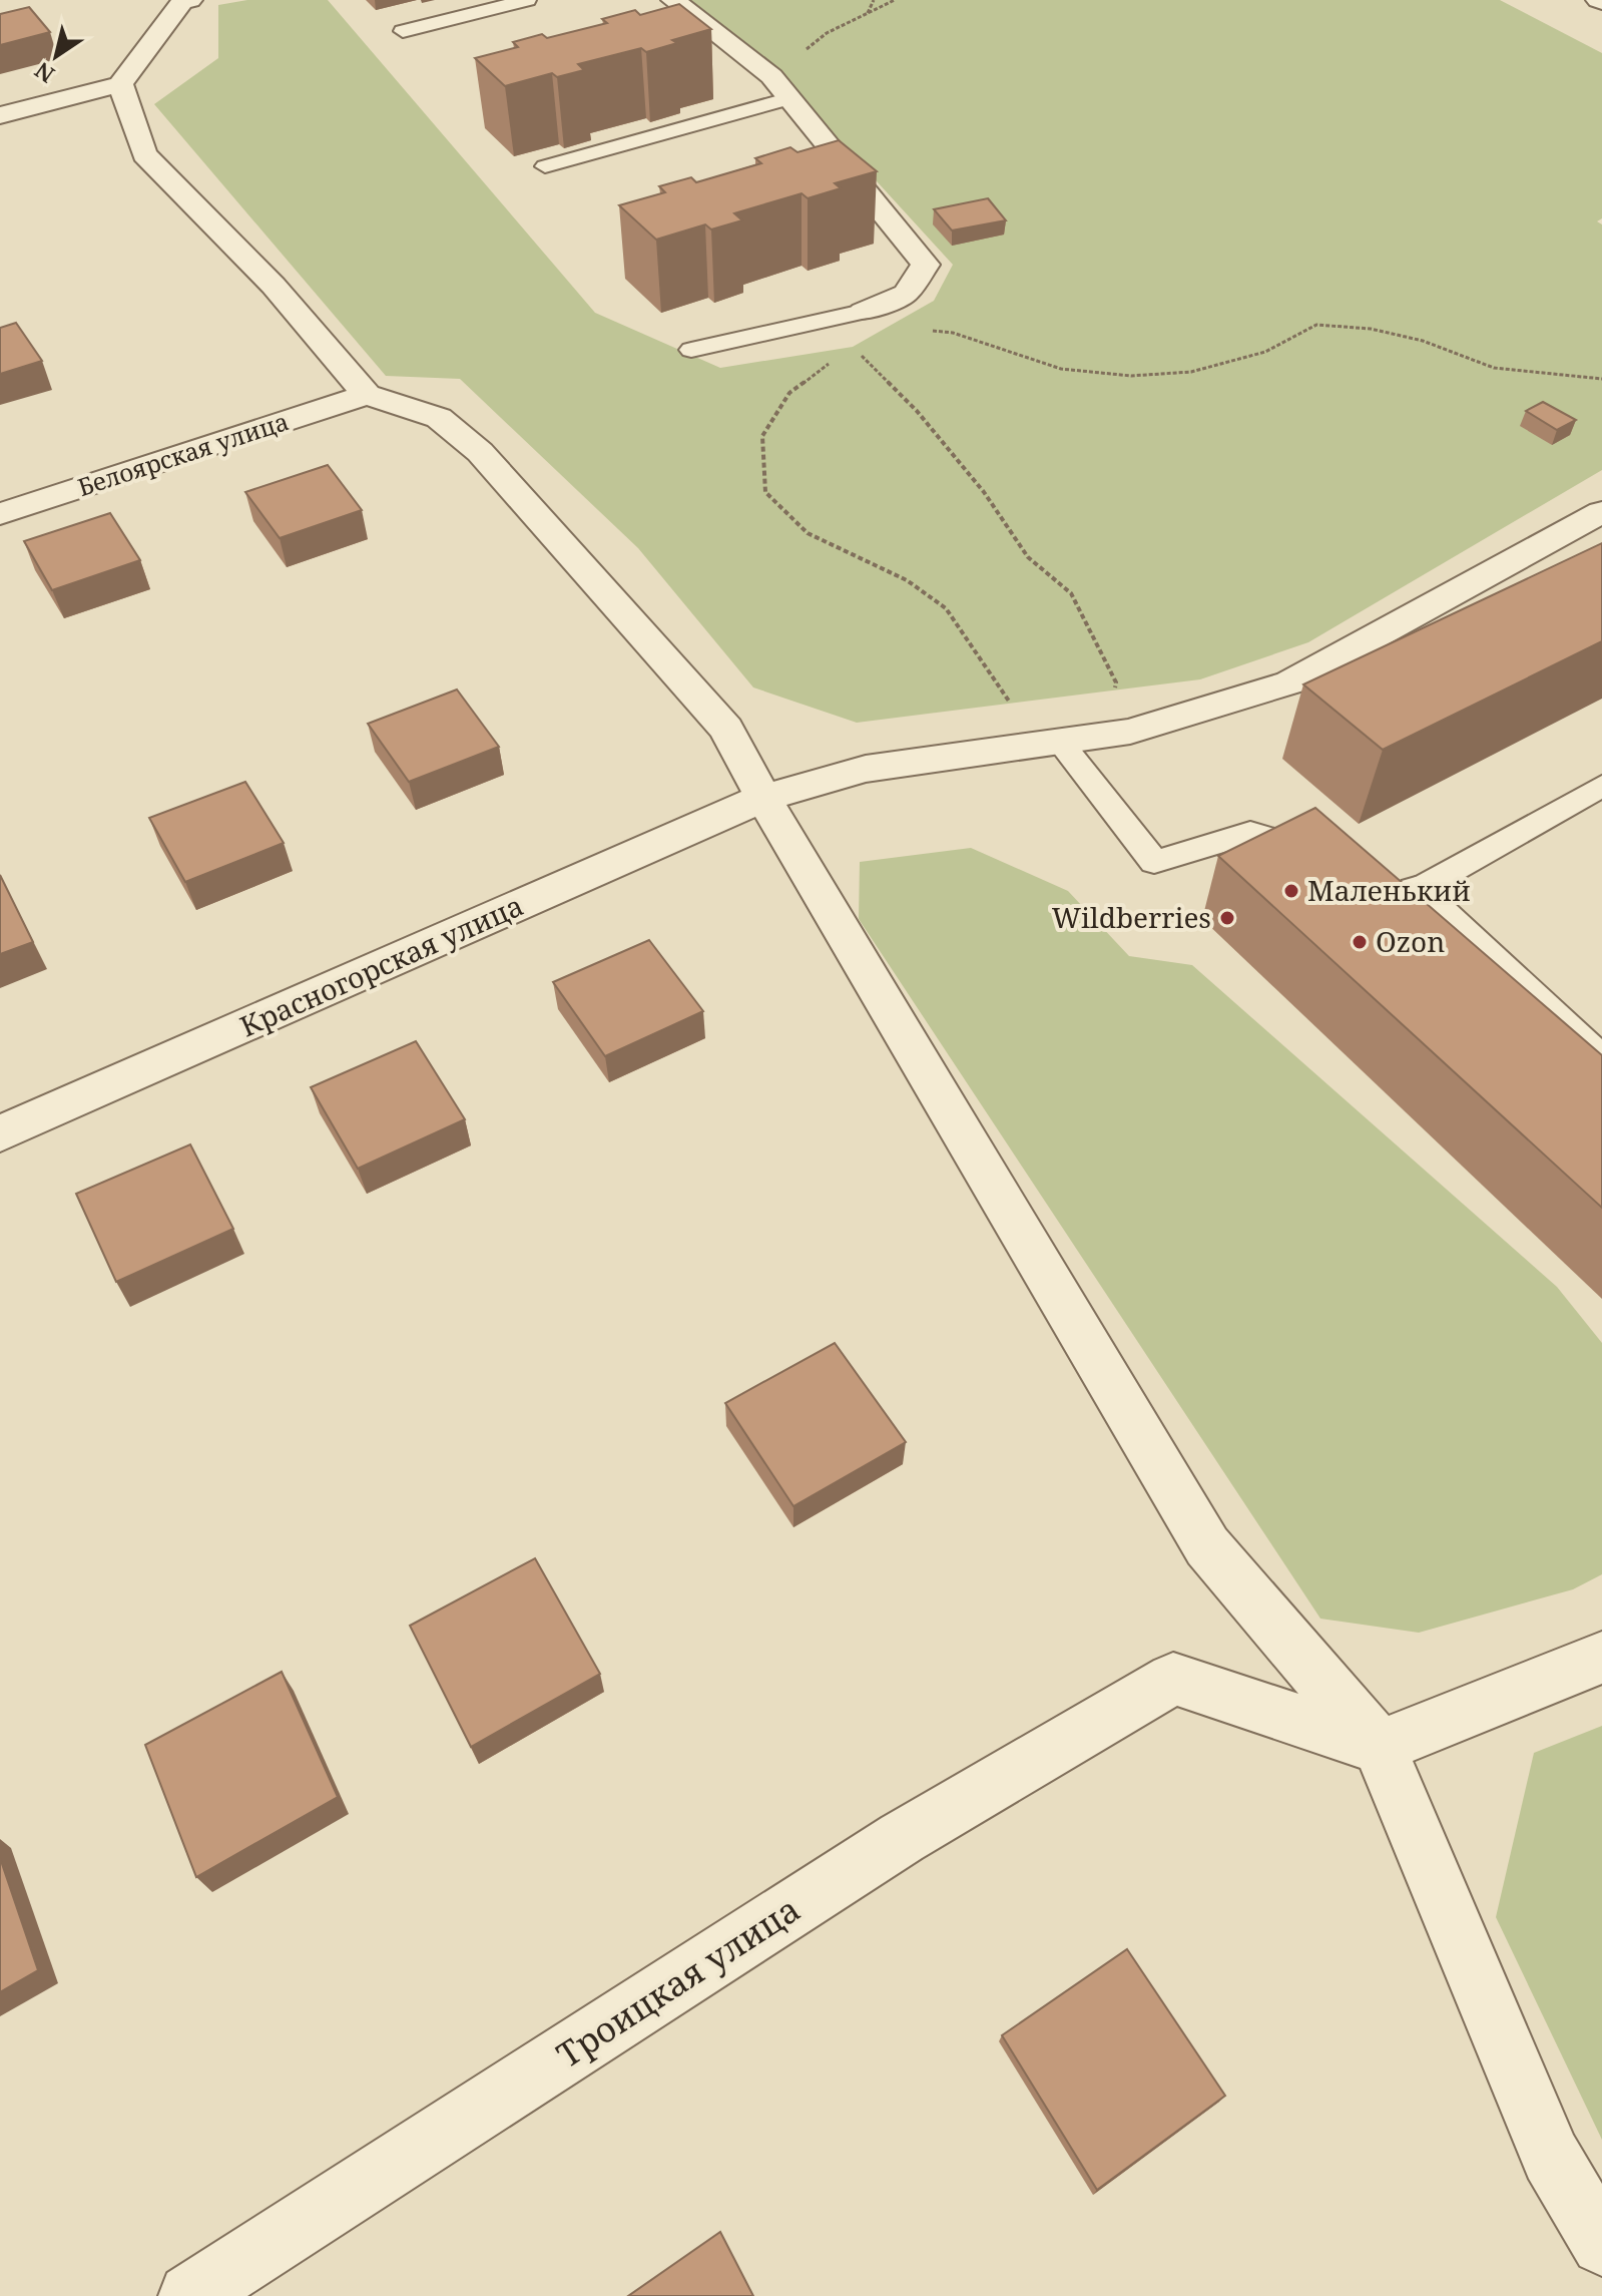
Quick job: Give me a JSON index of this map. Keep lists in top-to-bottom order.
{
  "streets": {
    "street": ["Белоярская улица", "Красногорская улица", "Троицкая улица"]
  },
  "places": ["Маленький", "Wildberries", "Ozon"],
  "north": "bottom left"
}
